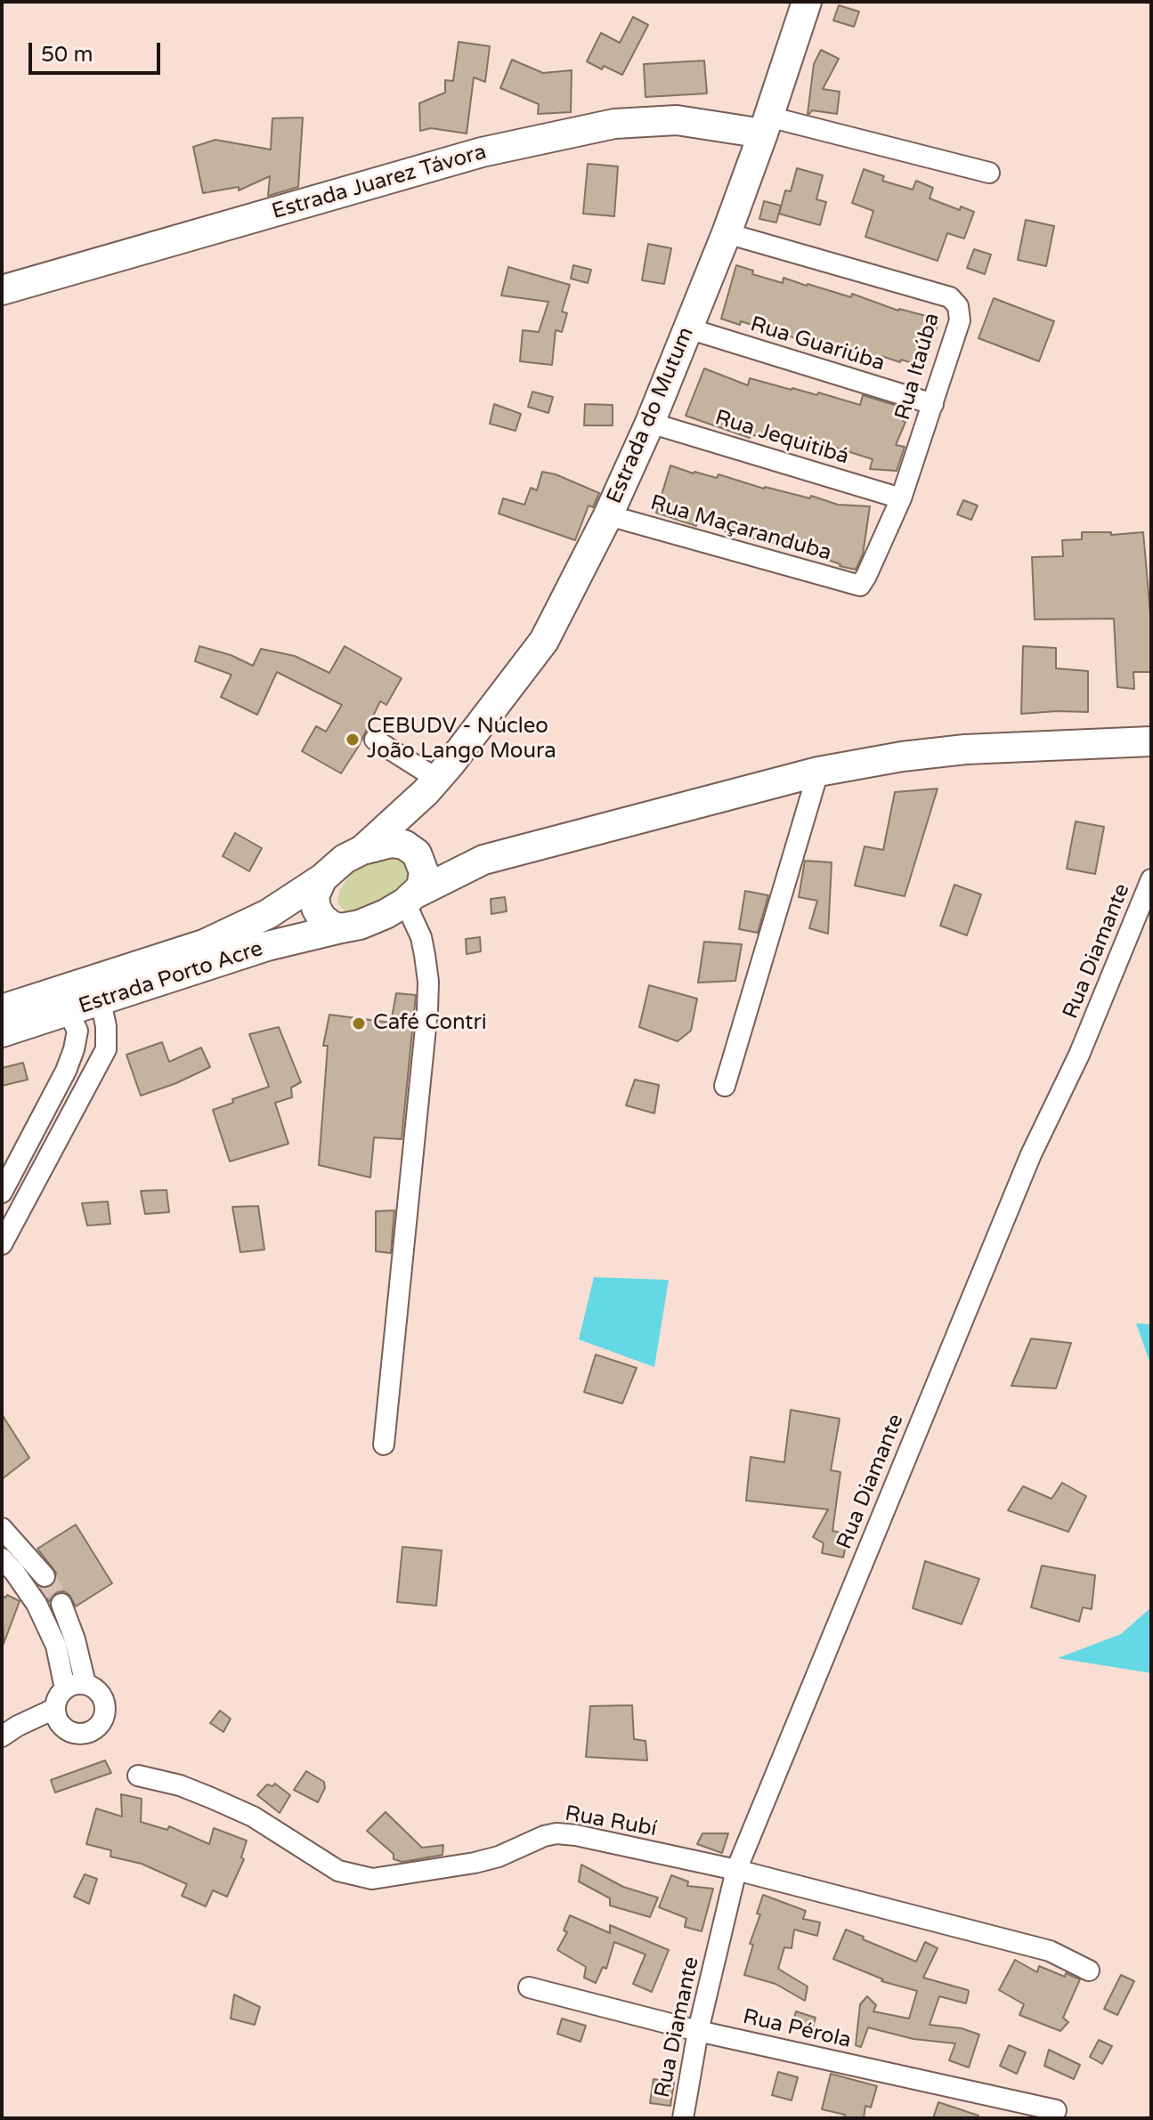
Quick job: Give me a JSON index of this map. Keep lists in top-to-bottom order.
{
  "streets": {
    "main road": ["Estrada Juarez Távora", "Estrada do Mutum", "Estrada Porto Acre"],
    "street": [
      "Rua Guariúba",
      "Rua Itaúba",
      "Rua Jequitibá",
      "Rua Maçaranduba",
      "Rua Diamante",
      "Rua Rubí",
      "Rua Pérola"
    ]
  },
  "crossings": [
    ["Estrada Juarez Távora", "Estrada do Mutum"],
    ["Rua Guariúba", "Rua Itaúba"],
    ["Rua Guariúba", "Estrada do Mutum"],
    ["Rua Itaúba", "Estrada do Mutum"],
    ["Rua Itaúba", "Rua Jequitibá"],
    ["Rua Itaúba", "Rua Maçaranduba"],
    ["Estrada do Mutum", "Rua Jequitibá"],
    ["Estrada do Mutum", "Rua Maçaranduba"],
    ["Estrada do Mutum", "Estrada Porto Acre"],
    ["Rua Diamante", "Rua Rubí"],
    ["Rua Diamante", "Rua Pérola"]
  ],
  "places": ["CEBUDV - Núcleo João Lango Moura", "Café Contri"],
  "scale_bar": "50 m"
}
